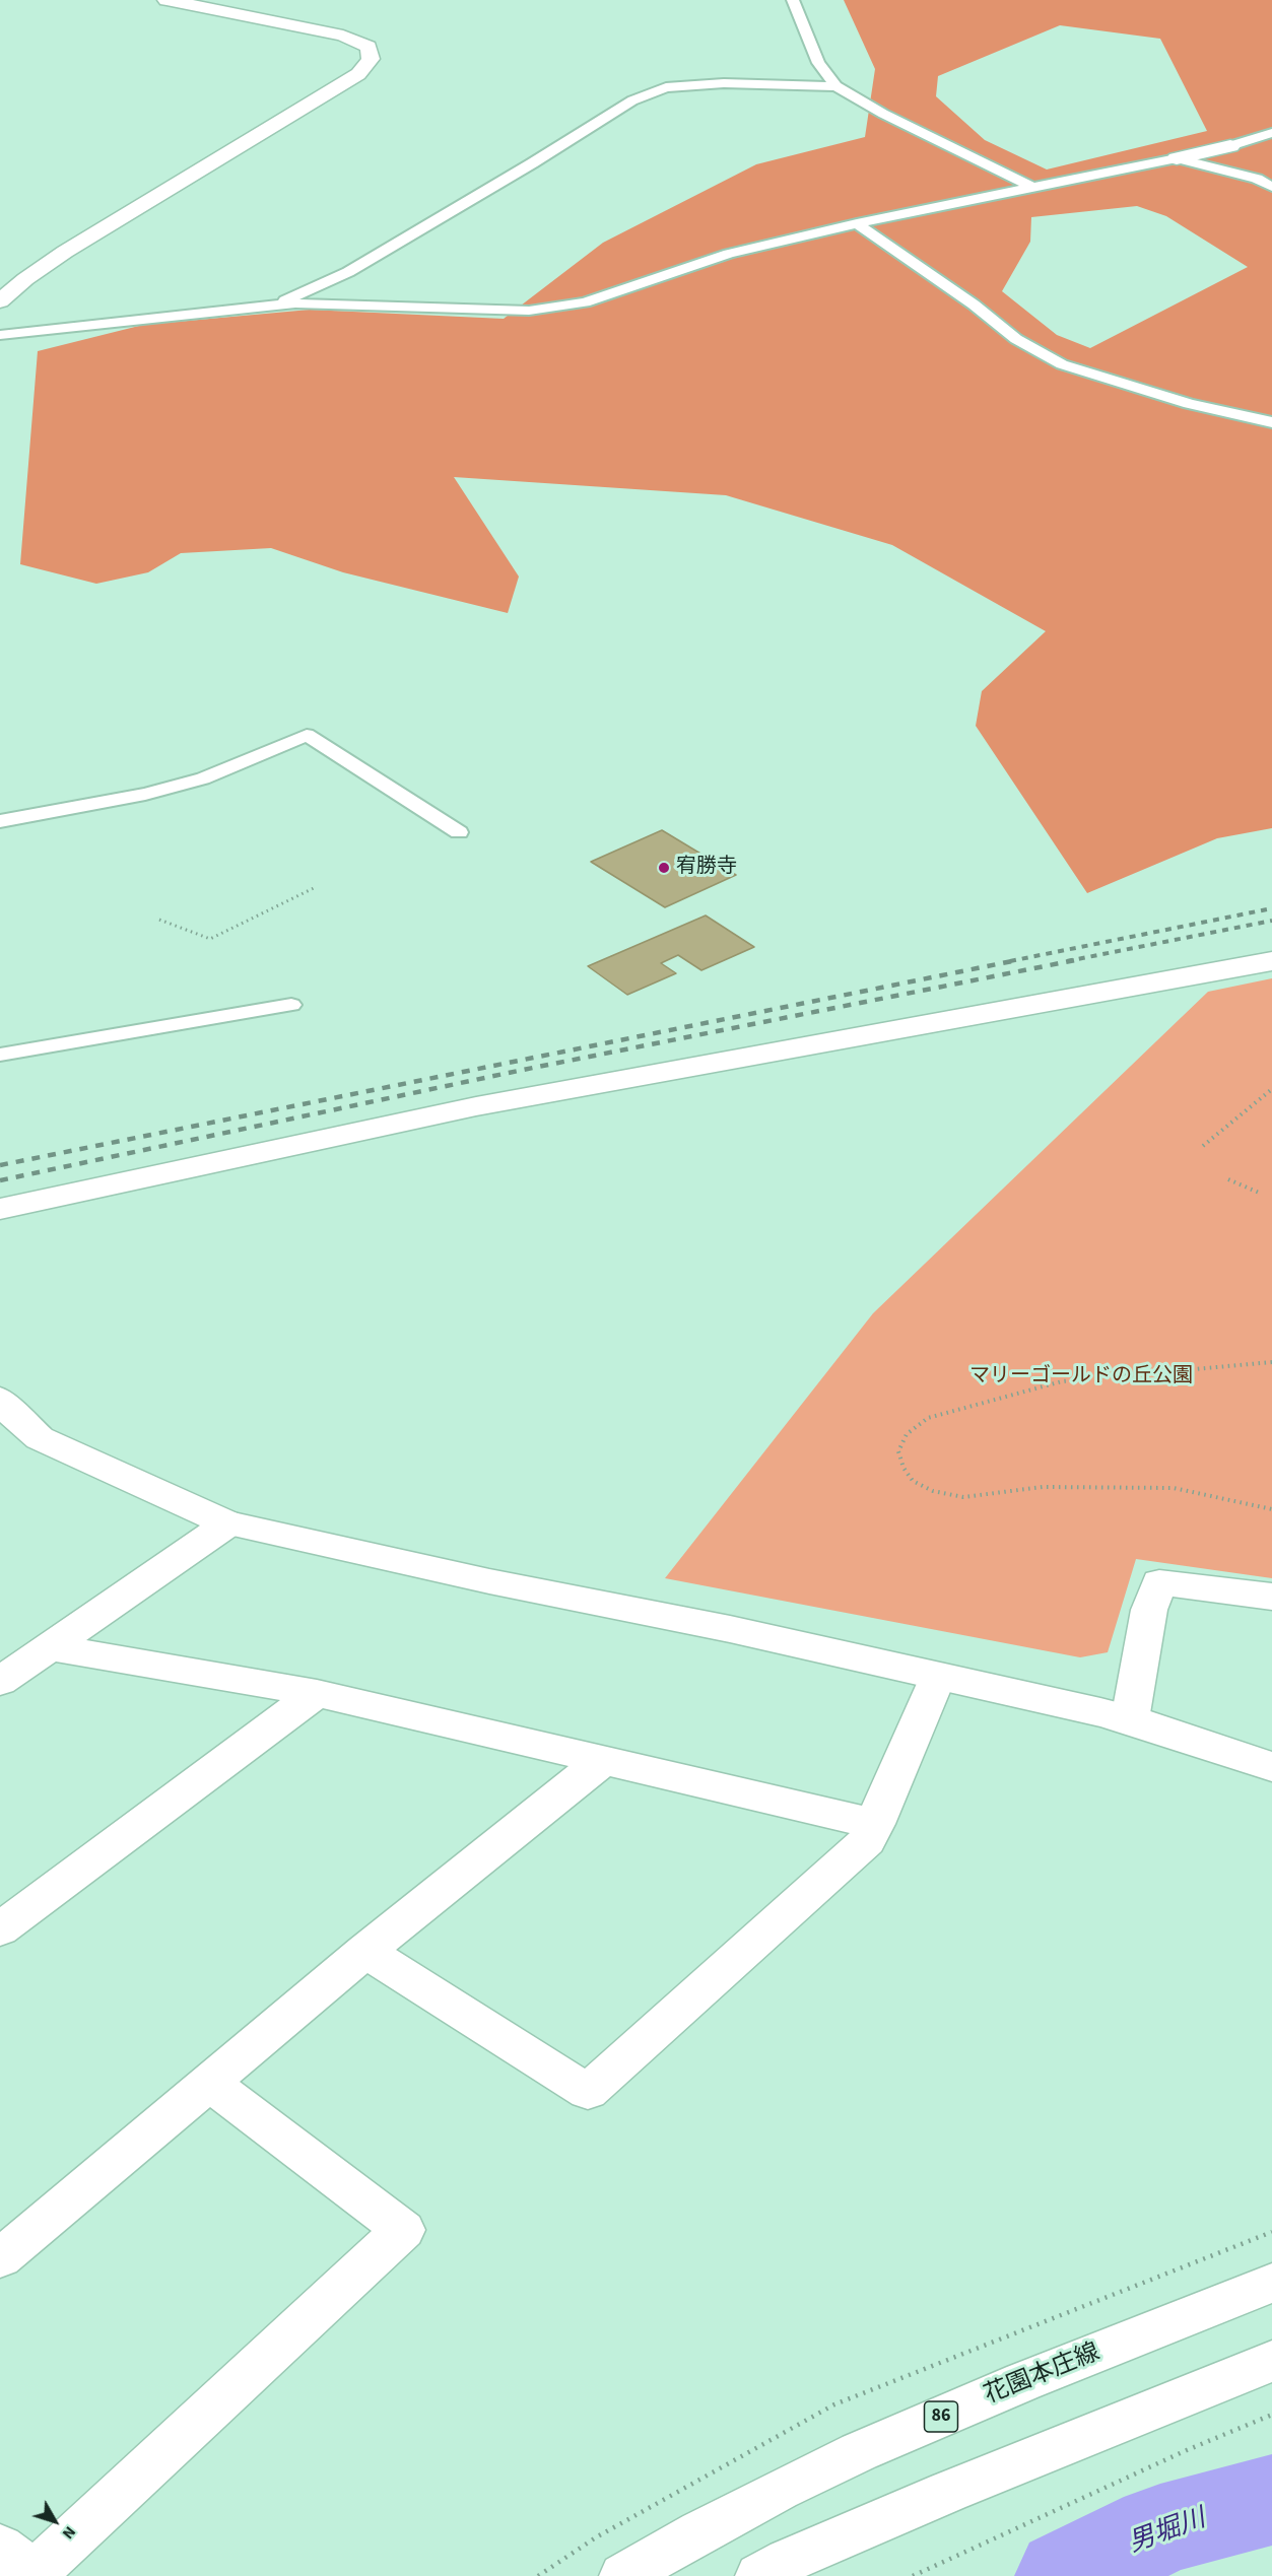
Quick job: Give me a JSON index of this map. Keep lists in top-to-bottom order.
{
  "streets": {
    "street": ["花園本庄線", "86"]
  },
  "water": ["男堀川"],
  "parks": ["マリーゴールドの丘公園"],
  "places": ["宥勝寺"],
  "north": "bottom right"
}
